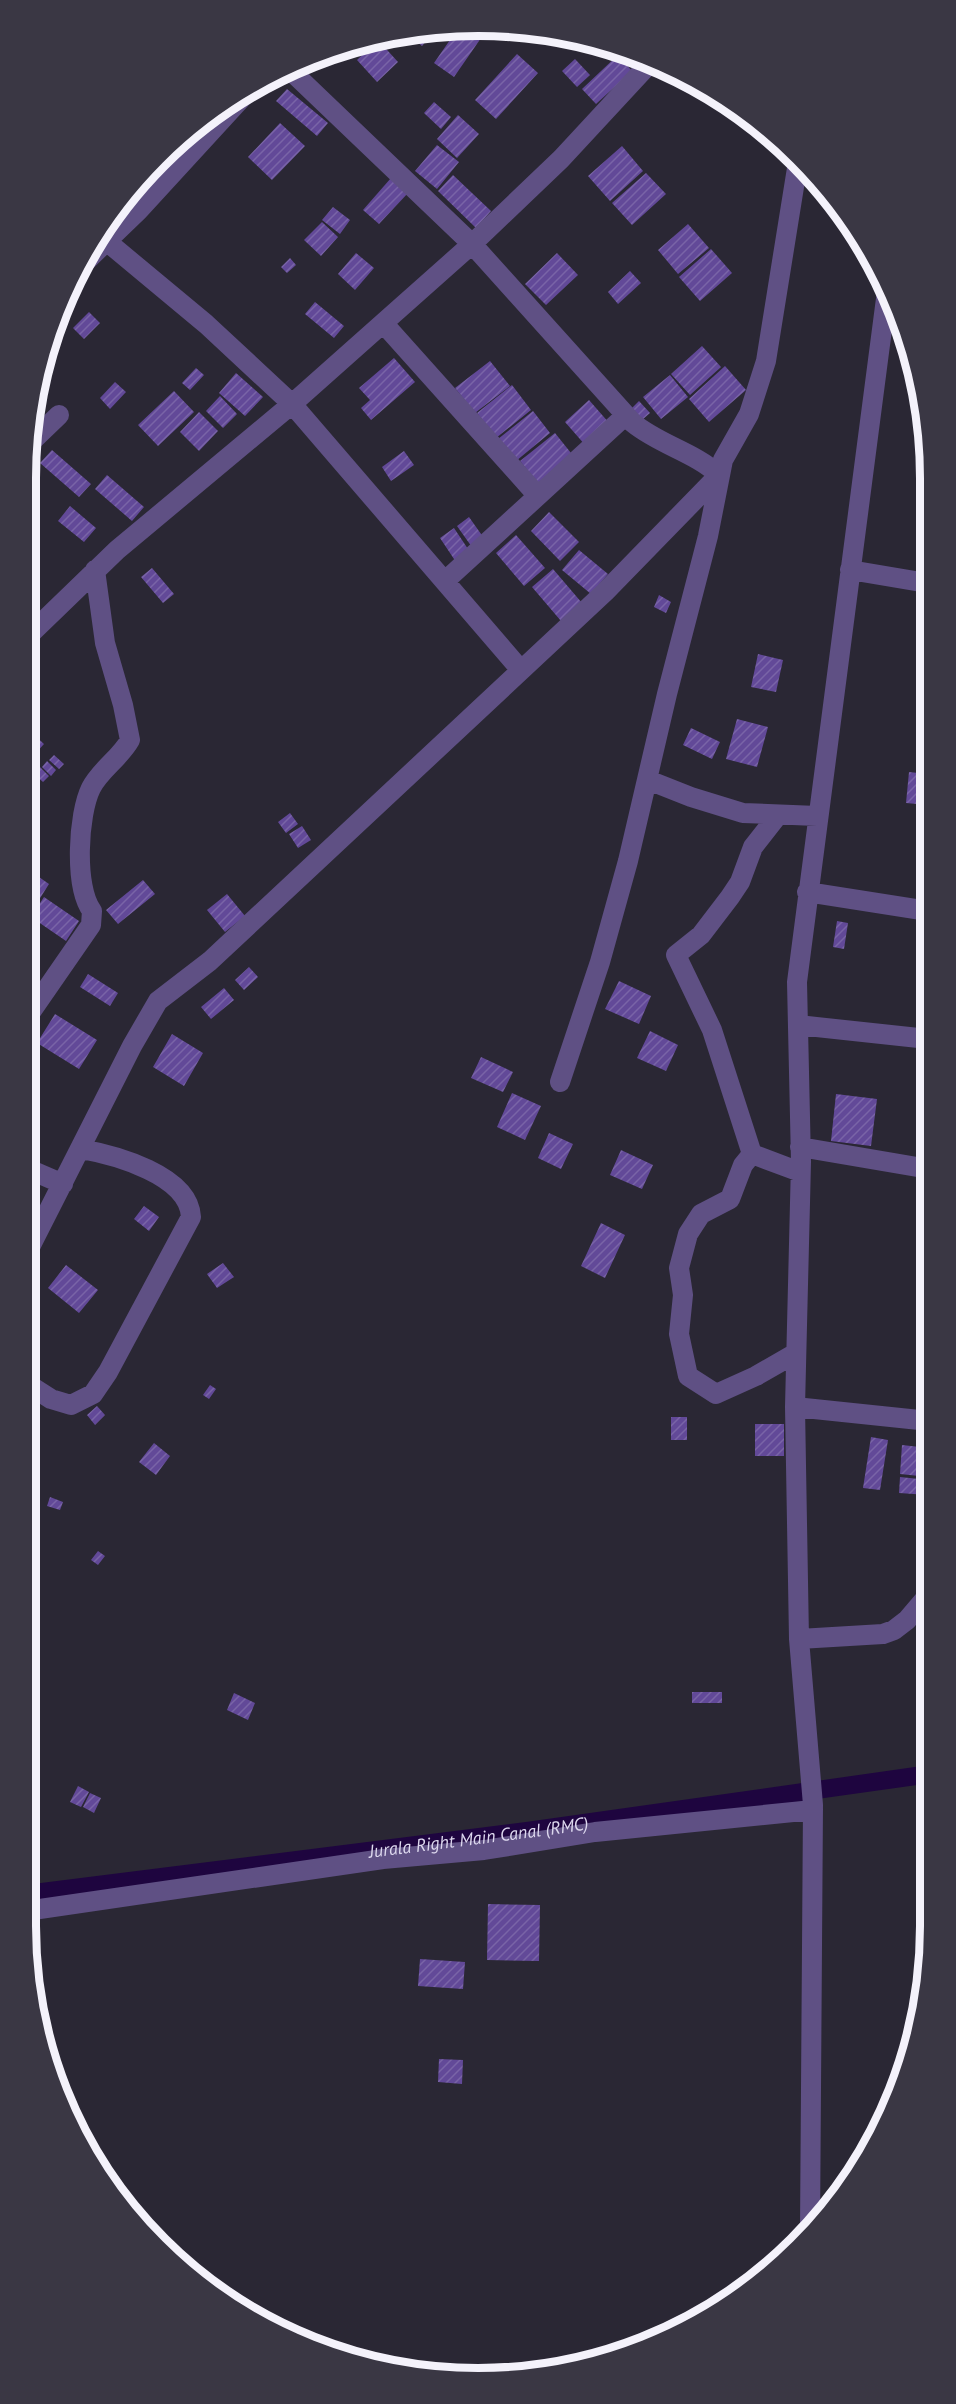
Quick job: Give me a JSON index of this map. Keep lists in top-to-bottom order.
{
  "water": ["Jurala Right Main Canal (RMC)"]
}
